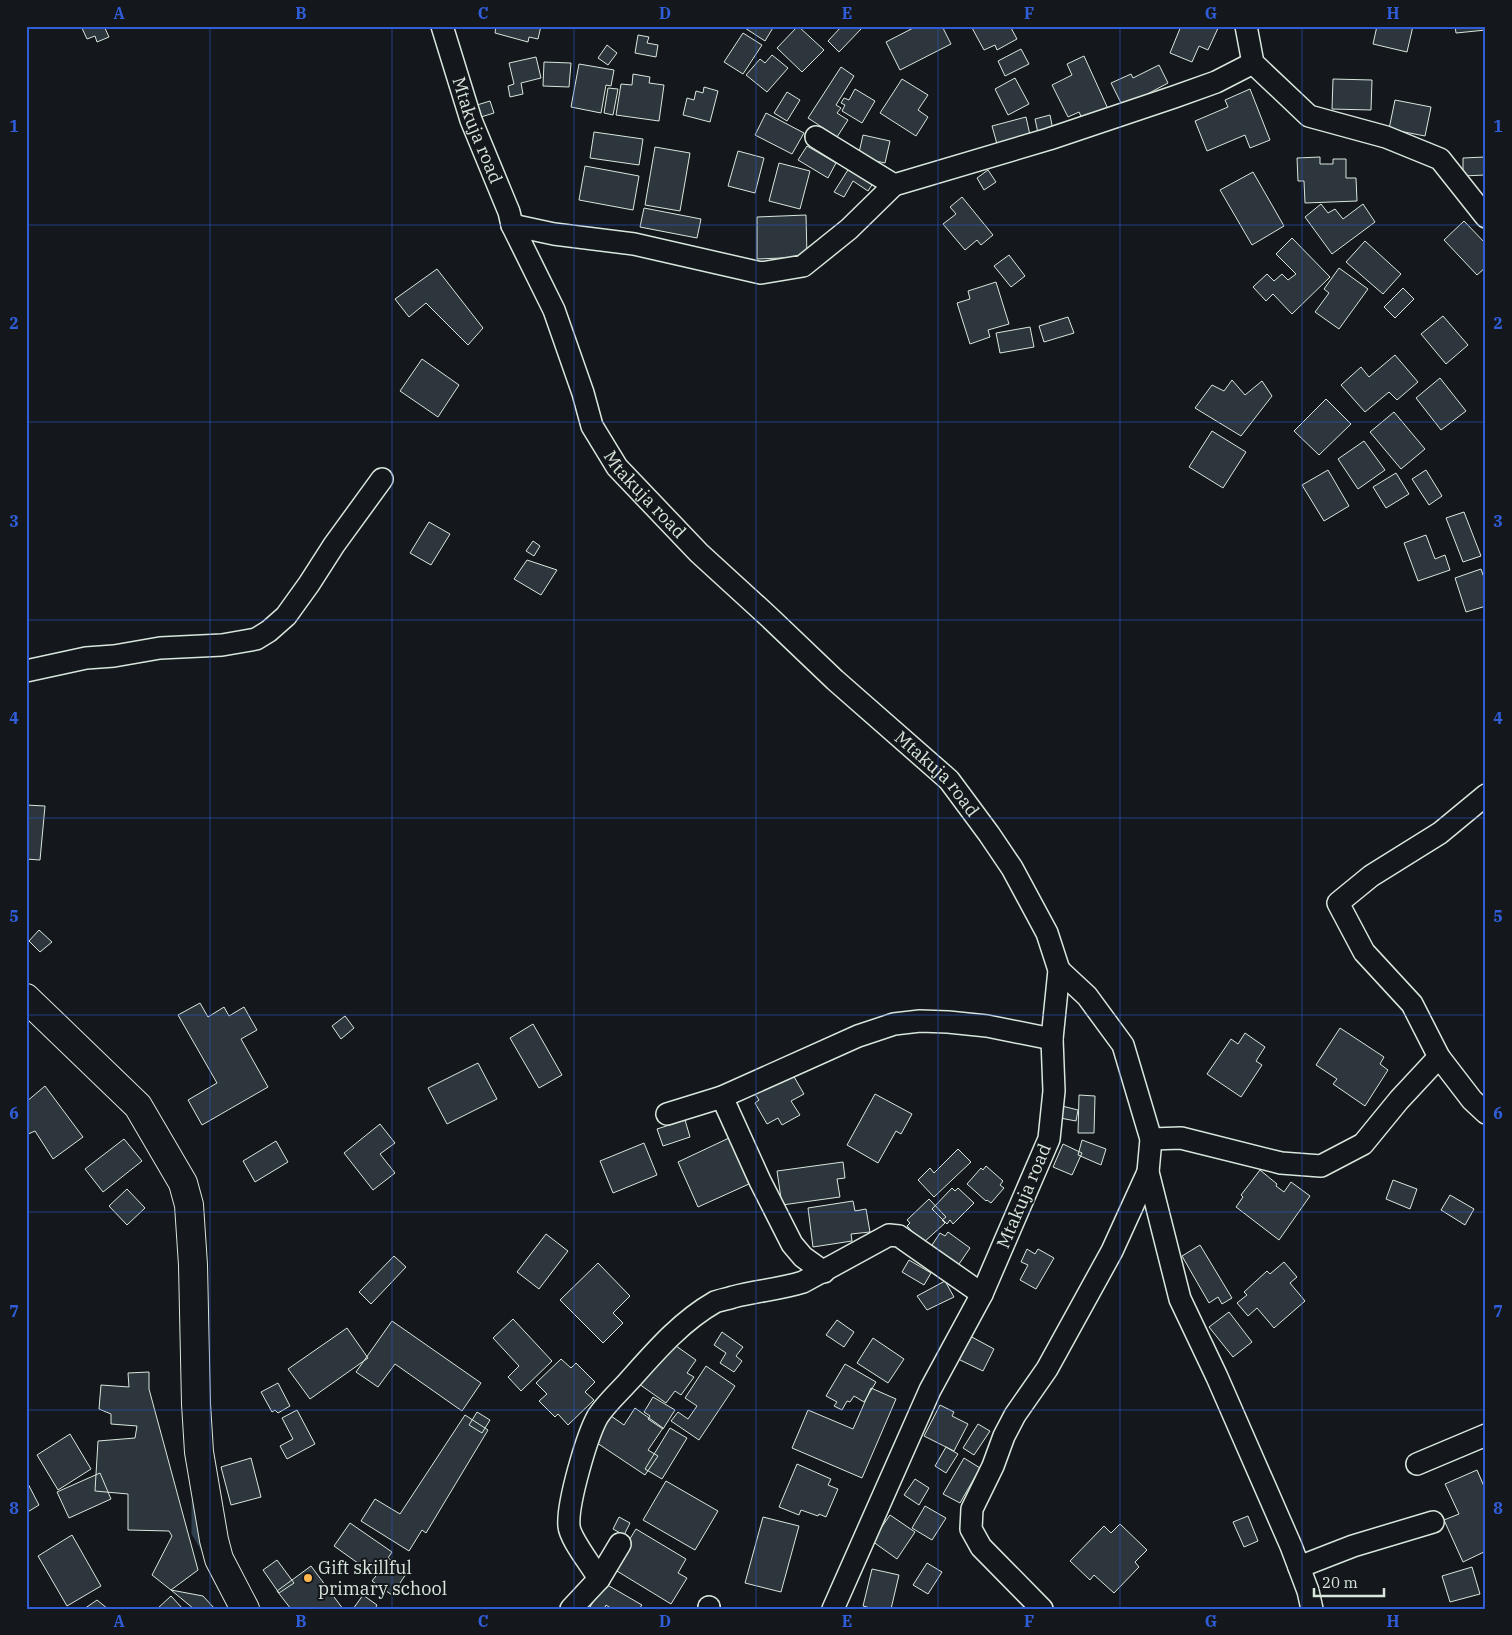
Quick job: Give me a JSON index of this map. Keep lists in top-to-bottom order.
{
  "streets": {
    "street": ["Mtakuja road"]
  },
  "places": ["Gift skillful primary school"],
  "scale_bar": "20 m",
  "grid": {
    "columns": [
      "A",
      "B",
      "C",
      "D",
      "E",
      "F",
      "G",
      "H"
    ],
    "rows": [
      "1",
      "2",
      "3",
      "4",
      "5",
      "6",
      "7",
      "8"
    ]
  }
}
